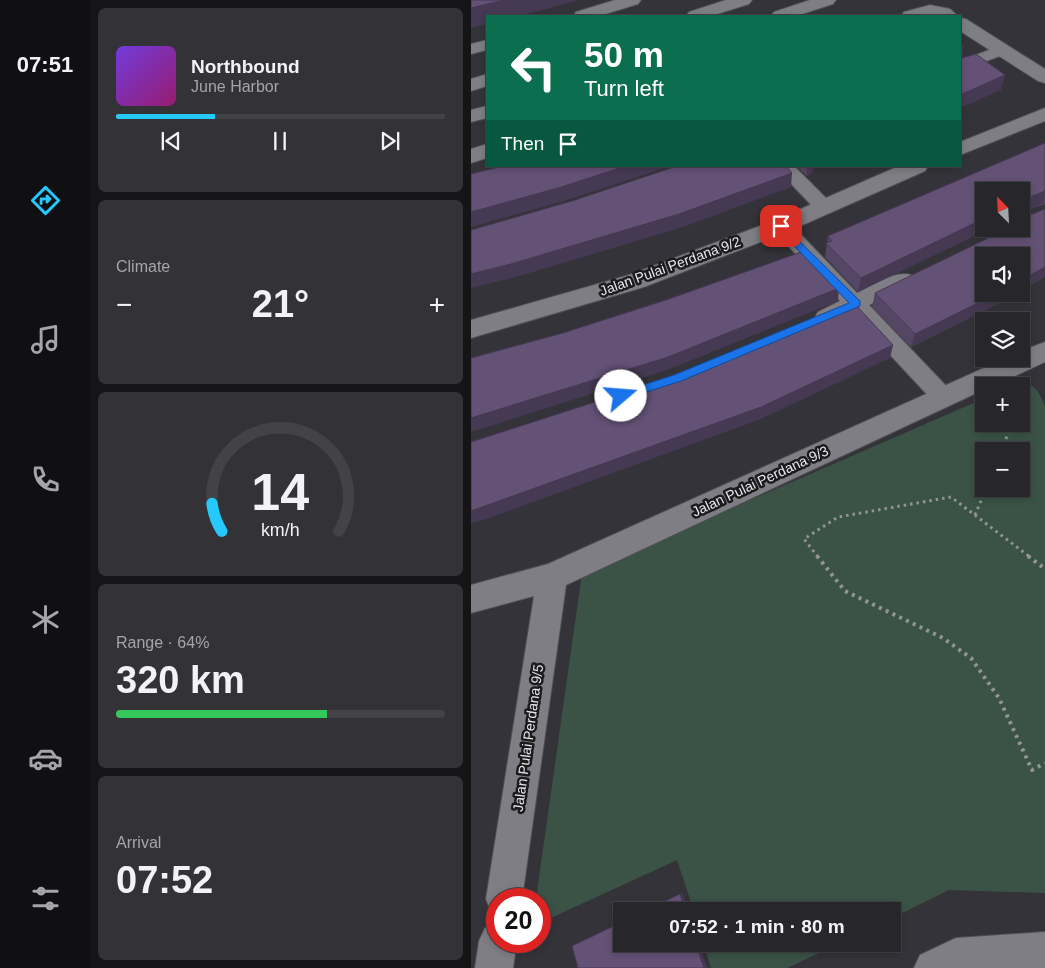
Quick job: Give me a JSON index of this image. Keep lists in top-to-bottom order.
{
  "streets": {
    "street": ["Jalan Pulai Perdana 9/2", "Jalan Pulai Perdana 9/3", "Jalan Pulai Perdana 9/5"]
  },
  "crossings": [
    ["Jalan Pulai Perdana 9/3", "Jalan Pulai Perdana 9/5"]
  ],
  "north": "top left",
  "page": {
    "tabs": "07:51",
    "turn": ["50 m", "Turn left"],
    "song": ["Northbound", "June Harbor"],
    "then": "Then",
    "map_buttons": ["+", "−"],
    "tile": [
      "Climate",
      ["Range · 64%", "320 km"],
      ["Arrival", "07:52"]
    ],
    "heat": ["−", "21°", "+"],
    "limit": "20",
    "trip": "07:52 · 1 min · 80 m",
    "gauge": ["14", "km/h"]
  }
}
